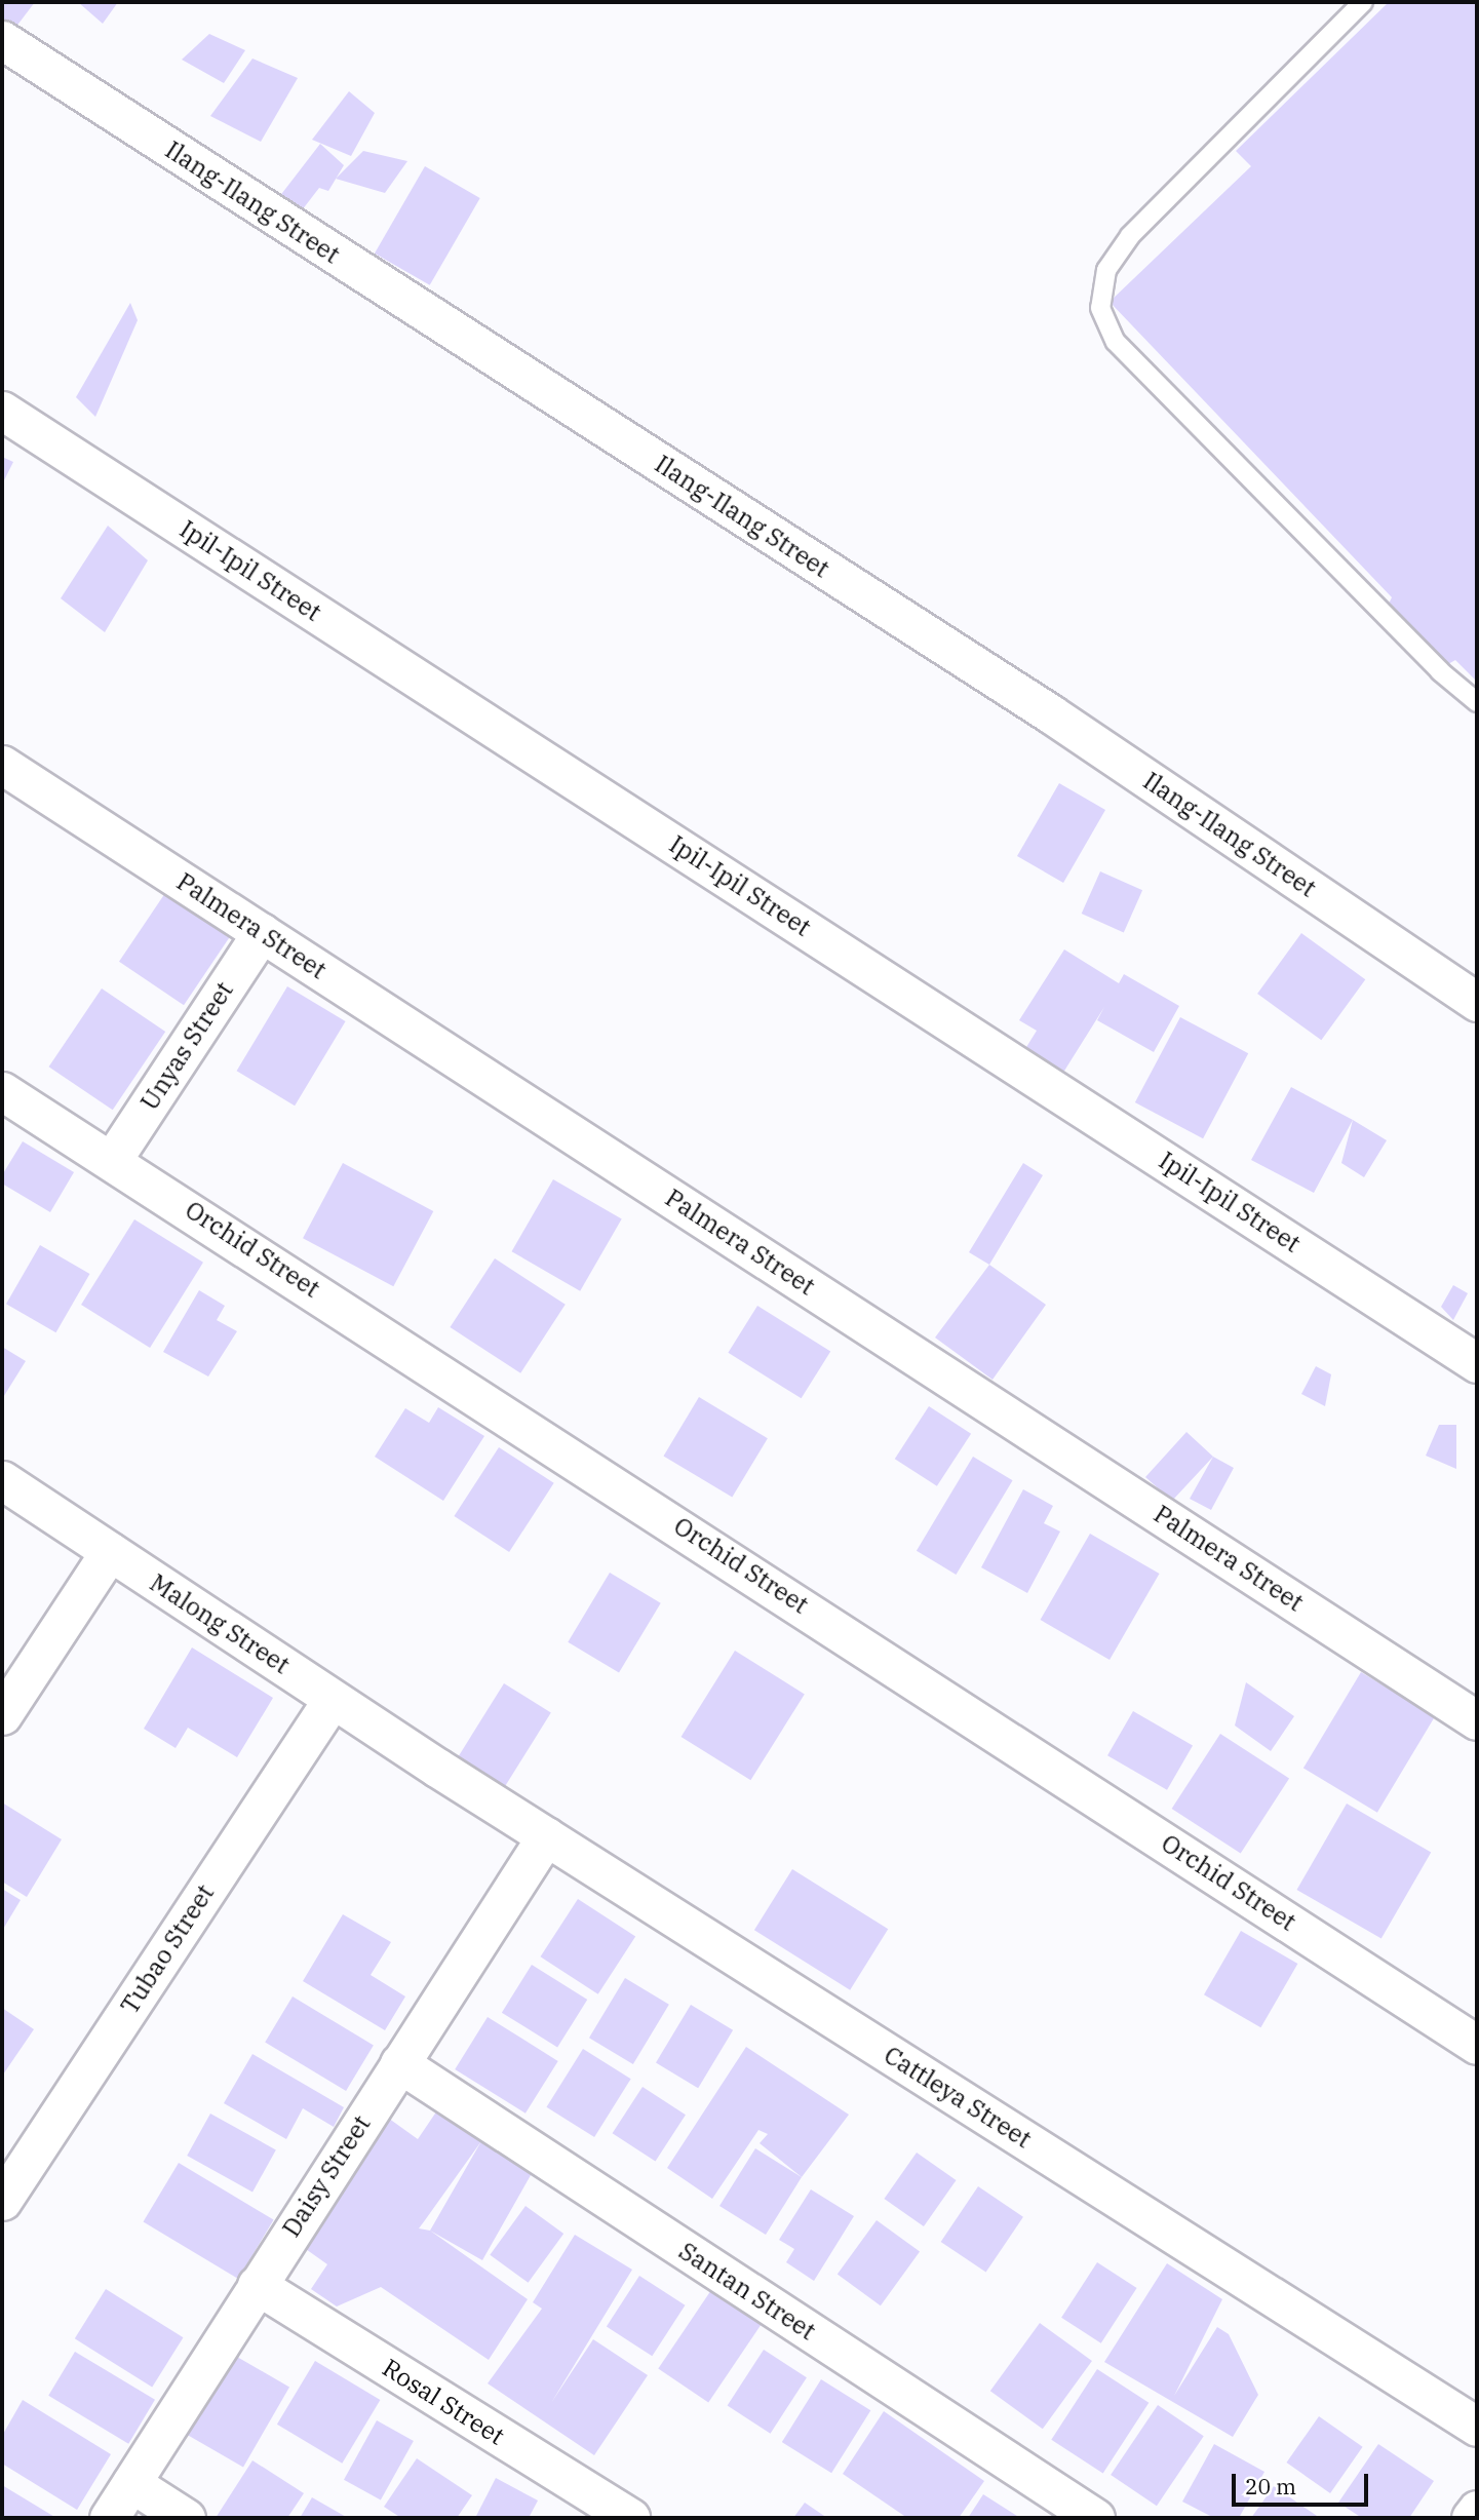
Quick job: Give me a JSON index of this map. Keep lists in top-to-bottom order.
{
  "streets": {
    "street": [
      "Ilang-Ilang Street",
      "Ipil-Ipil Street",
      "Palmera Street",
      "Unyas Street",
      "Orchid Street",
      "Malong Street",
      "Tubao Street",
      "Cattleya Street",
      "Daisy Street",
      "Santan Street",
      "Rosal Street"
    ]
  },
  "crossings": [
    ["Palmera Street", "Unyas Street"],
    ["Unyas Street", "Orchid Street"],
    ["Malong Street", "Tubao Street"],
    ["Malong Street", "Cattleya Street"],
    ["Cattleya Street", "Daisy Street"],
    ["Daisy Street", "Santan Street"],
    ["Daisy Street", "Rosal Street"]
  ],
  "scale_bar": "20 m"
}
